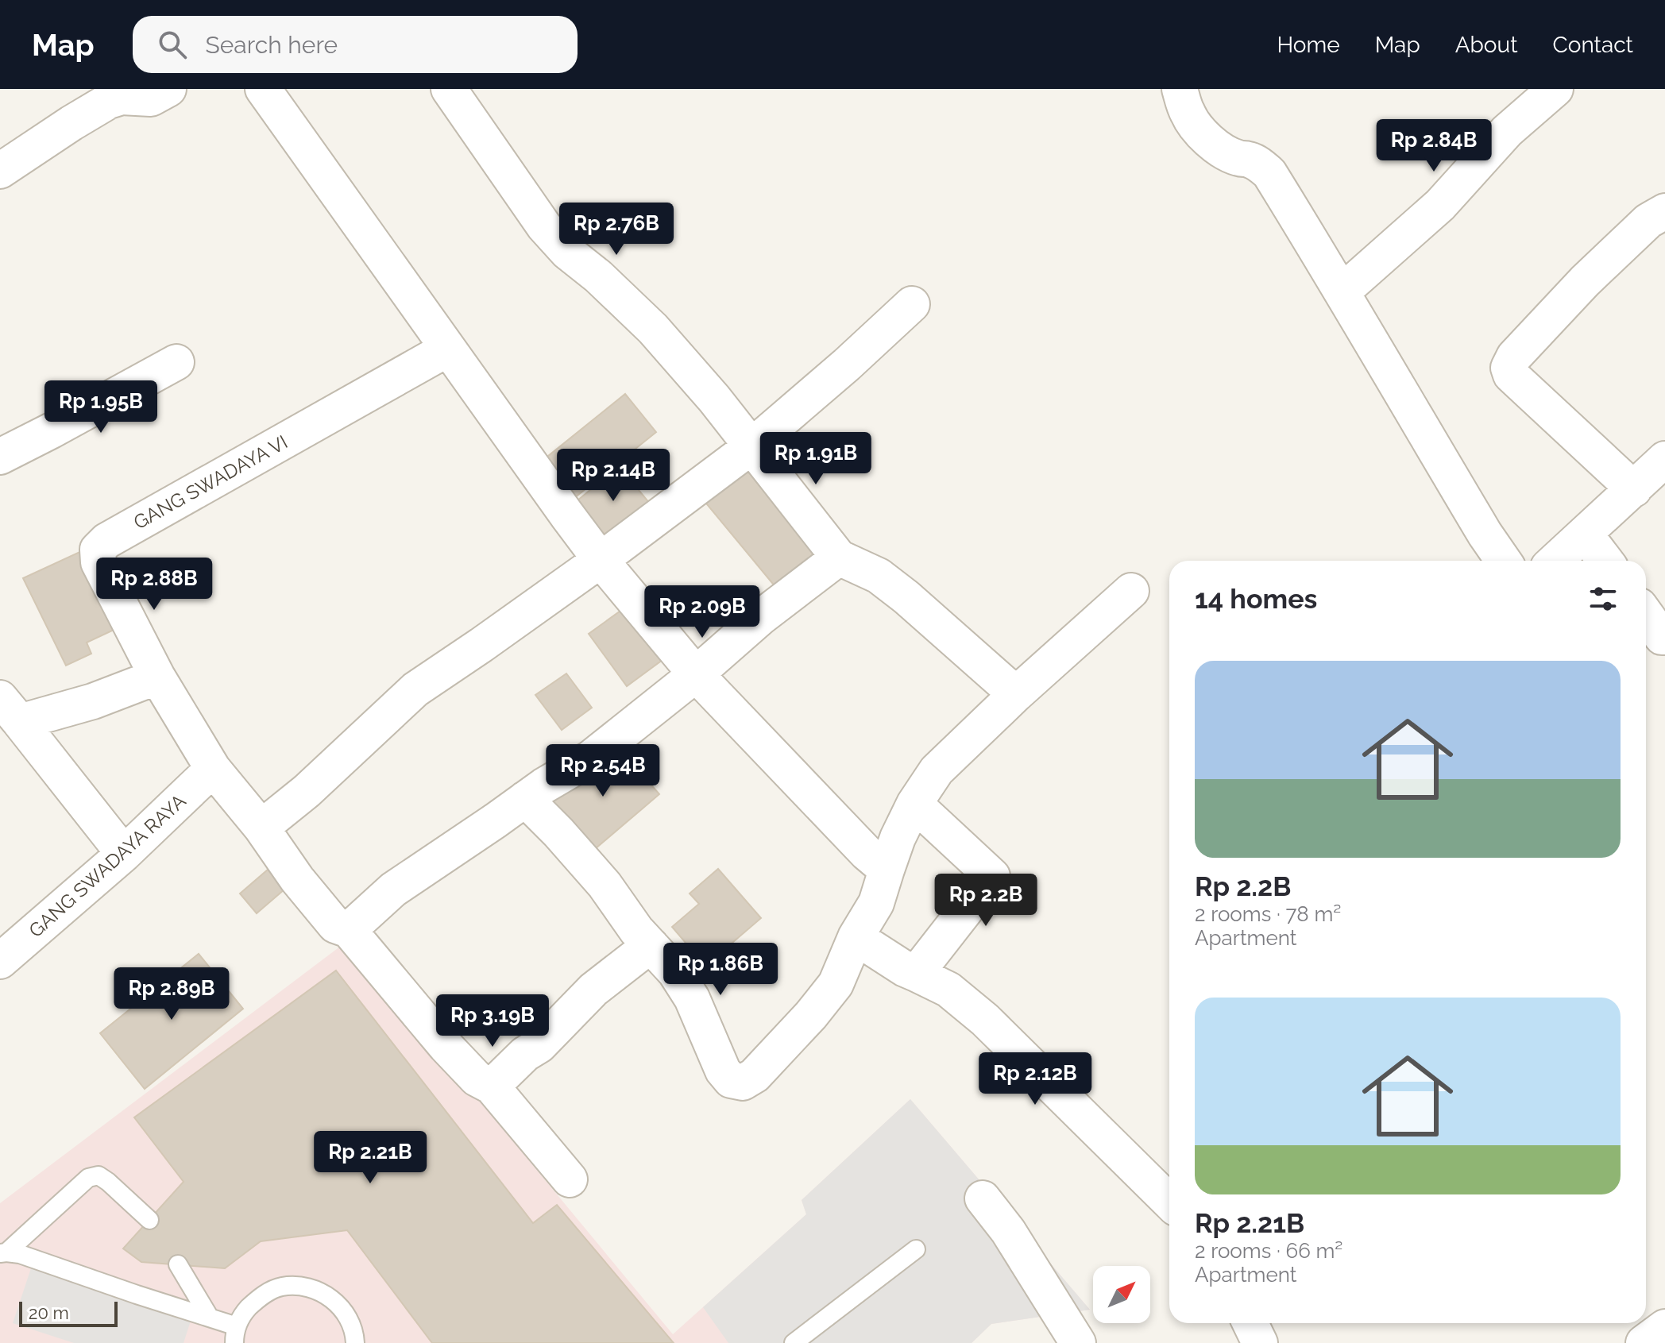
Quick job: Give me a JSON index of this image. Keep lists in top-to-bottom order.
{
  "streets": {
    "street": ["GANG SWADAYA VI", "GANG SWADAYA RAYA"]
  },
  "scale_bar": "20 m",
  "north": "top right",
  "page": {
    "header": "Map",
    "search": "Search here",
    "nav": [
      "Home",
      "Map",
      "About",
      "Contact"
    ],
    "price": [
      "Rp 2.84B",
      "Rp 2.76B",
      "Rp 1.95B",
      "Rp 1.91B",
      "Rp 2.14B",
      "Rp 2.88B",
      "Rp 2.09B",
      "Rp 2.54B",
      "Rp 2.2B",
      "Rp 1.86B",
      "Rp 2.89B",
      "Rp 3.19B",
      "Rp 2.12B",
      "Rp 2.21B"
    ],
    "heading": "14 homes",
    "list": [
      {
        "name": "Rp 2.2B",
        "note": "2 rooms · 78 m² · Apartment"
      },
      {
        "name": "Rp 2.21B",
        "note": "2 rooms · 66 m² · Apartment"
      }
    ],
    "scale": "20 m"
  }
}
